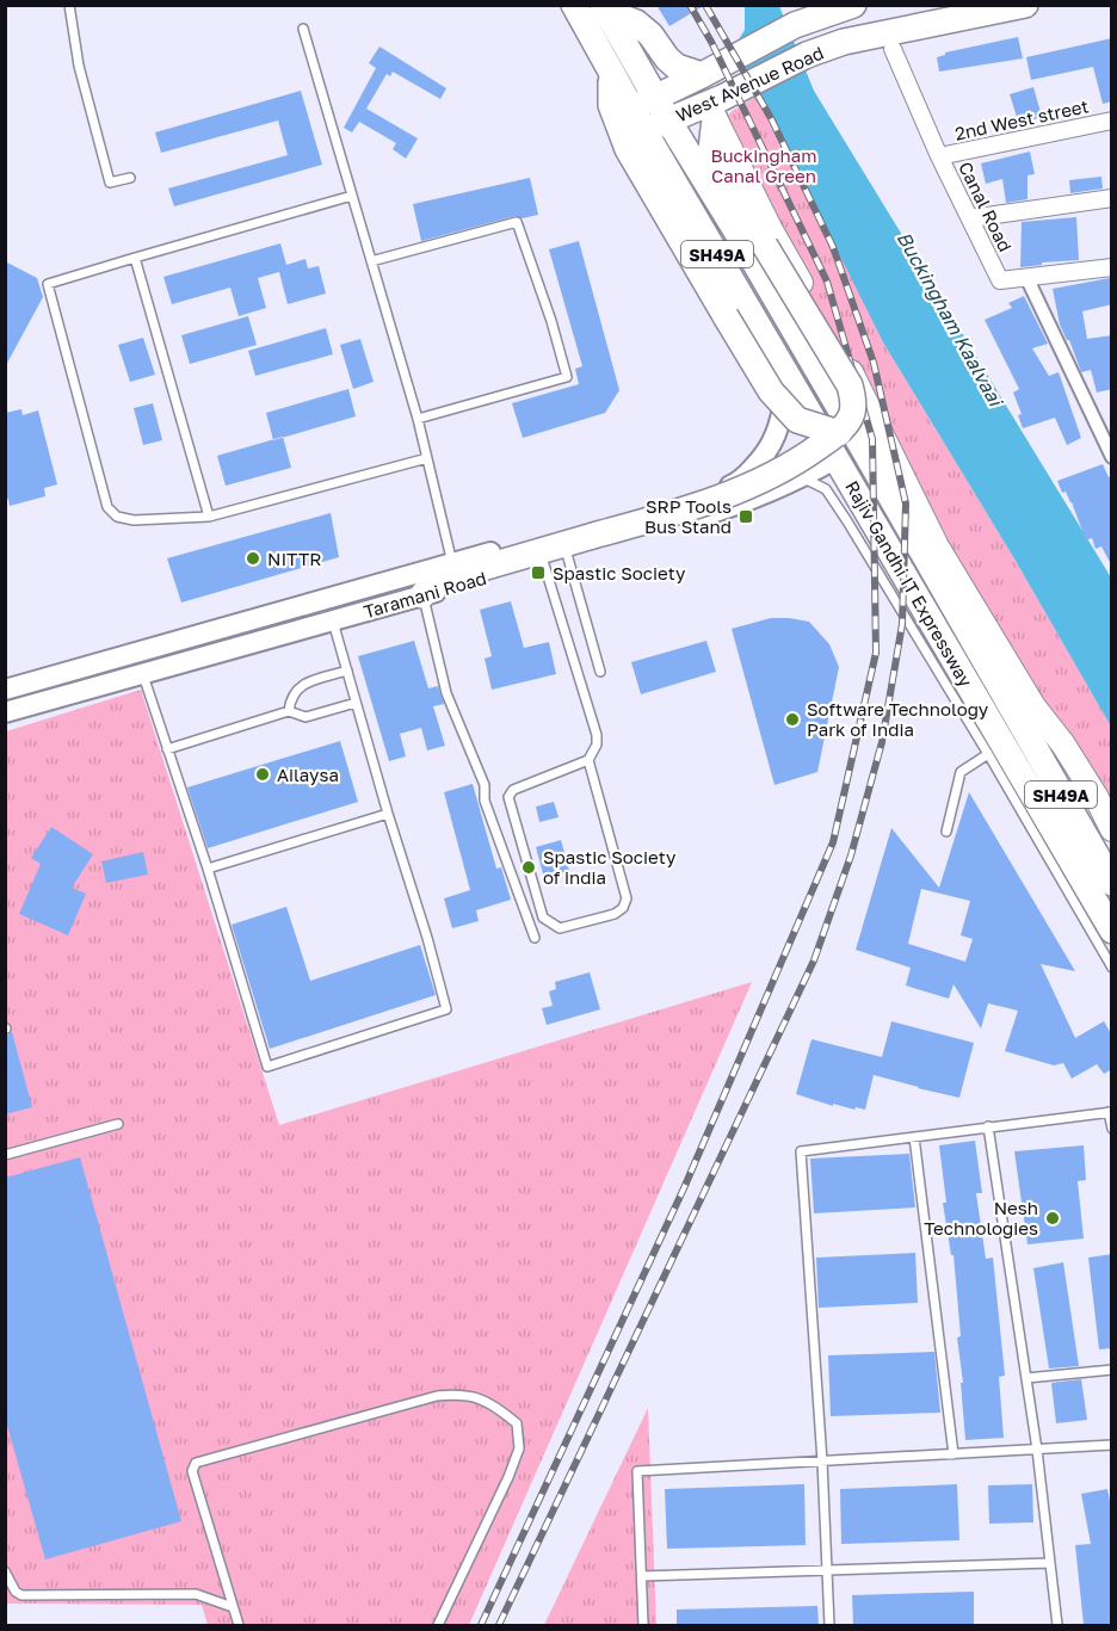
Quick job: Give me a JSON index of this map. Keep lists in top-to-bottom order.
{
  "streets": {
    "main road": ["West Avenue Road", "SH49A", "Rajiv Gandhi IT Expressway"],
    "street": ["2nd West street", "Canal Road", "Taramani Road"]
  },
  "crossings": [
    ["West Avenue Road", "SH49A"],
    ["2nd West street", "Canal Road"],
    ["SH49A", "Rajiv Gandhi IT Expressway"],
    ["Rajiv Gandhi IT Expressway", "Taramani Road"]
  ],
  "water": ["Buckingham Kaalvaai"],
  "parks": ["Buckingham Canal Green"],
  "places": {
    "transit": ["SRP Tools Bus Stand", "Spastic Society"],
    "other": [
      "NITTR",
      "Software Technology Park of India",
      "Ailaysa",
      "Spastic Society of india",
      "Nesh Technologies"
    ]
  }
}
